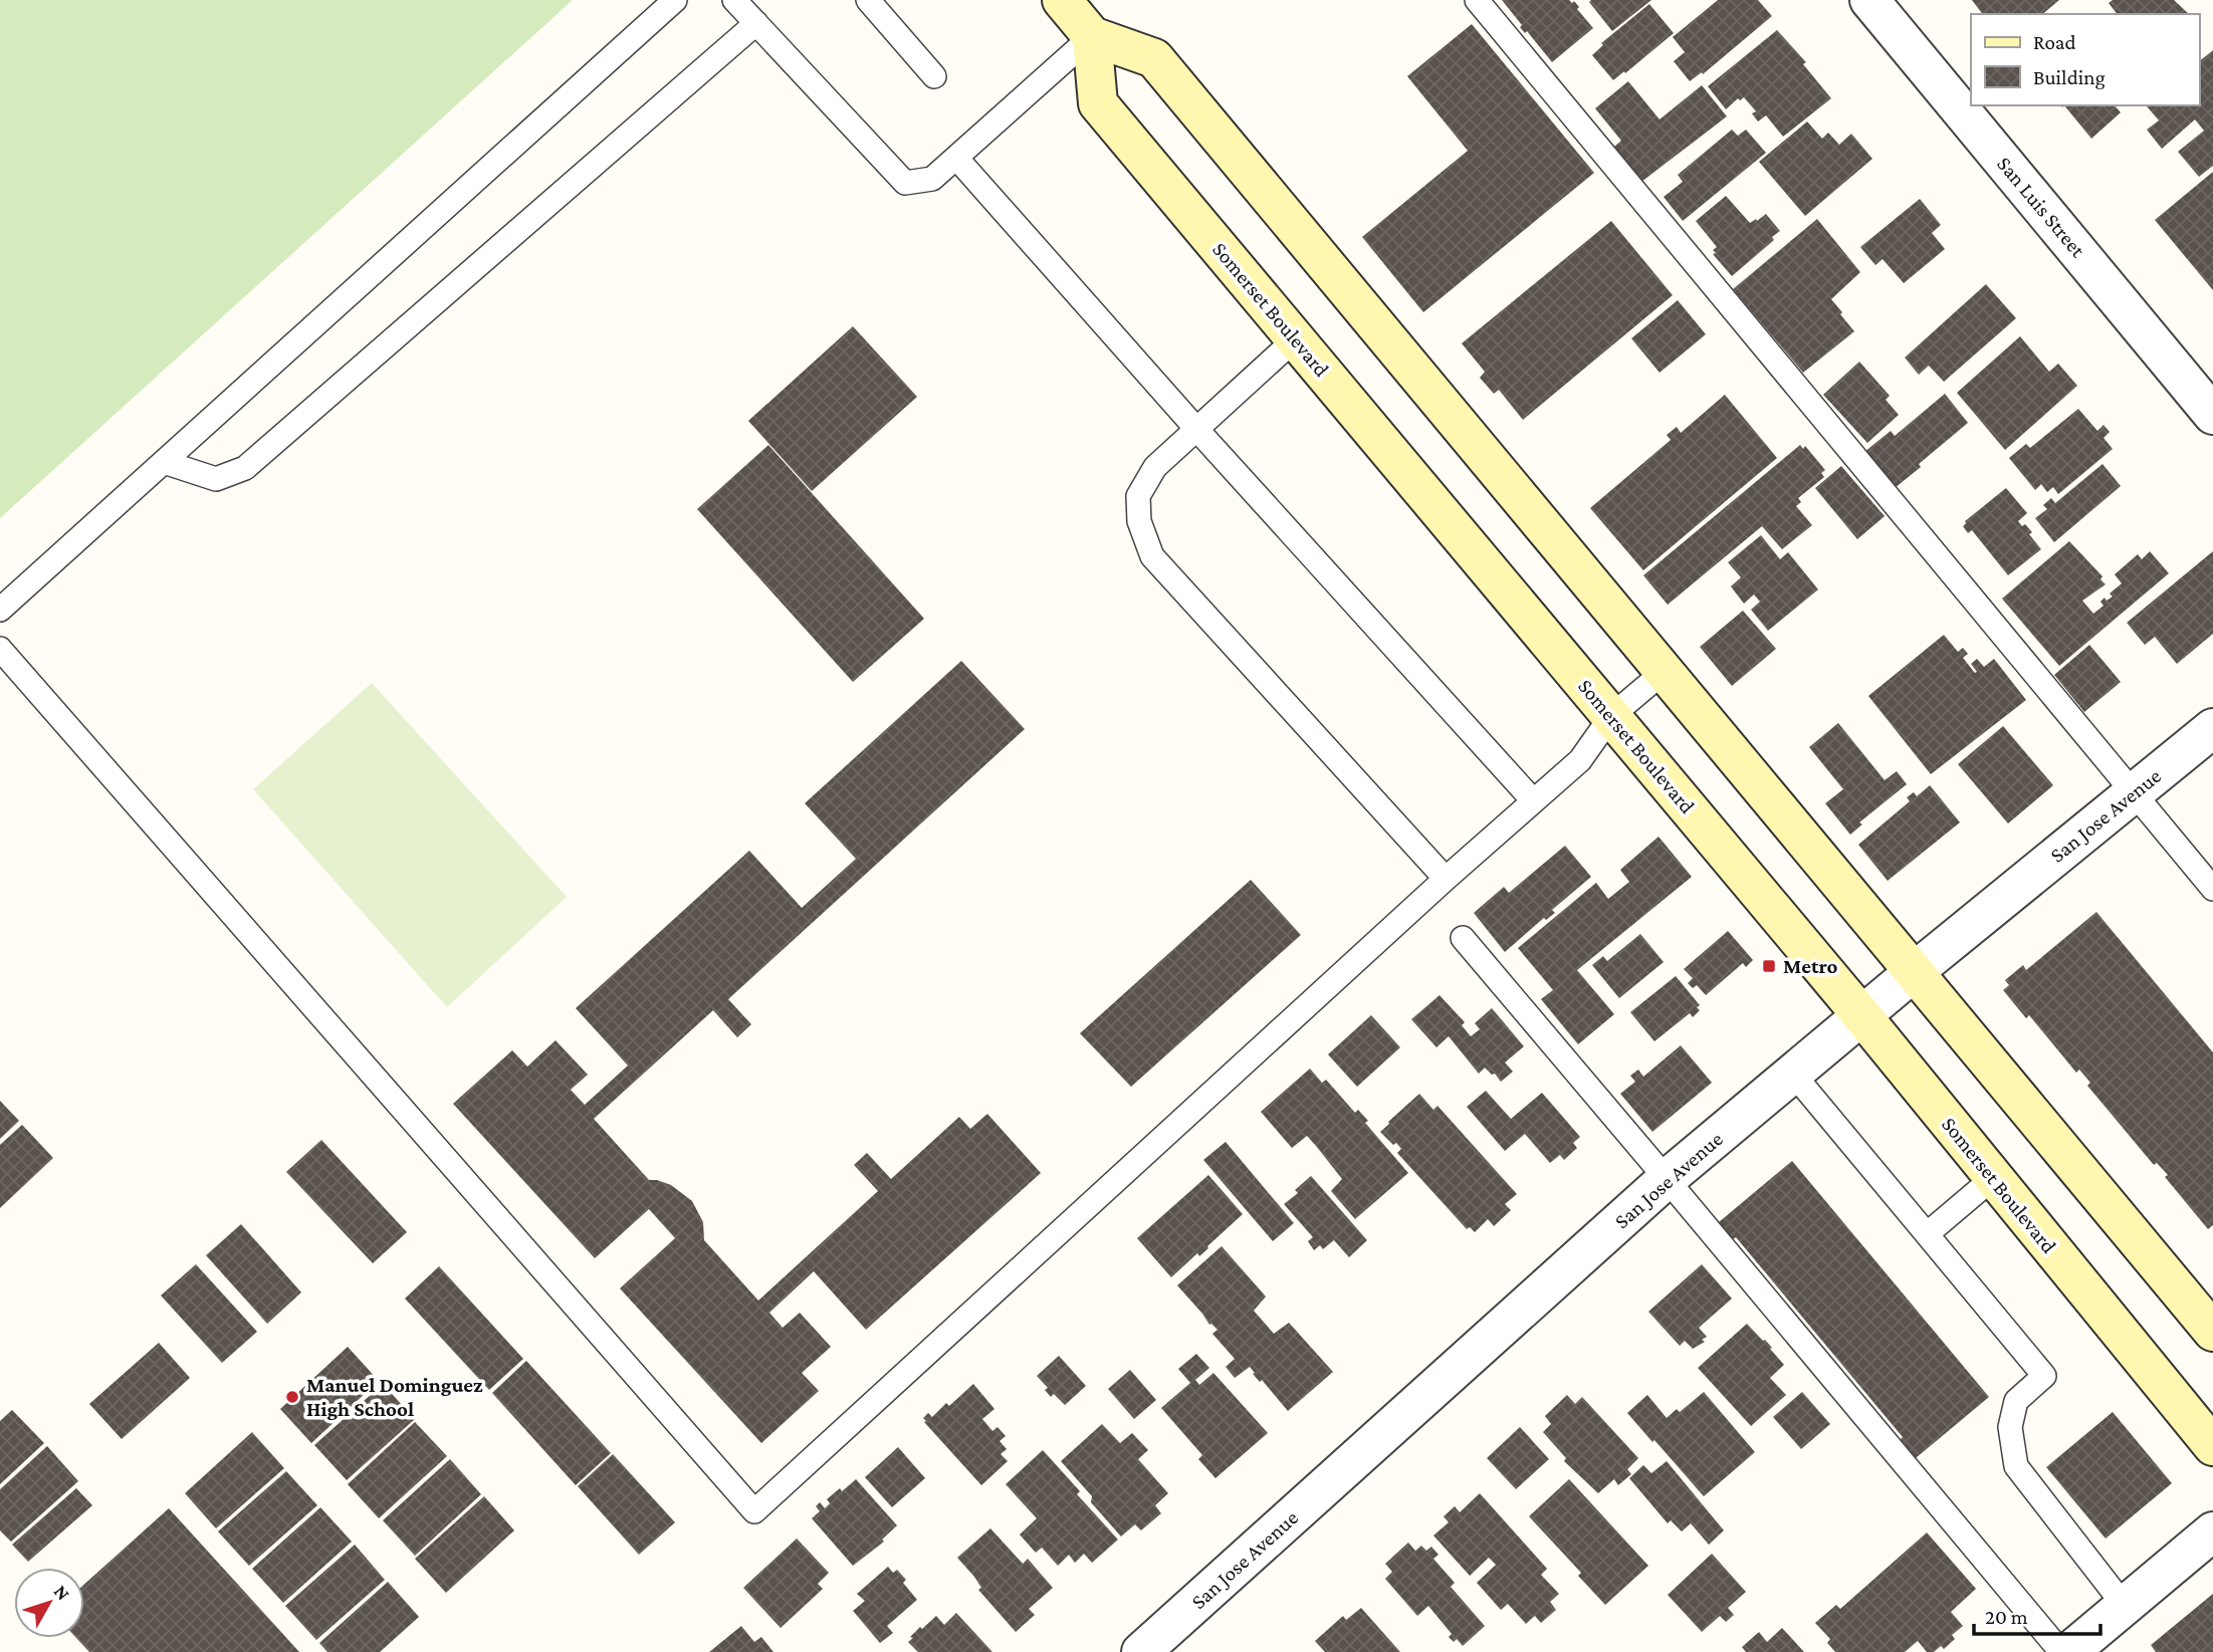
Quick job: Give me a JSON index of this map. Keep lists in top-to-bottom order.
{
  "streets": {
    "main road": ["Somerset Boulevard"],
    "street": ["San Luis Street", "San Jose Avenue"]
  },
  "crossings": [
    ["Somerset Boulevard", "San Jose Avenue"]
  ],
  "places": {
    "transit": ["Metro"],
    "other": ["Manuel Dominguez High School"]
  },
  "legend": ["Road", "Building"],
  "scale_bar": "20 m",
  "north": "top right"
}
